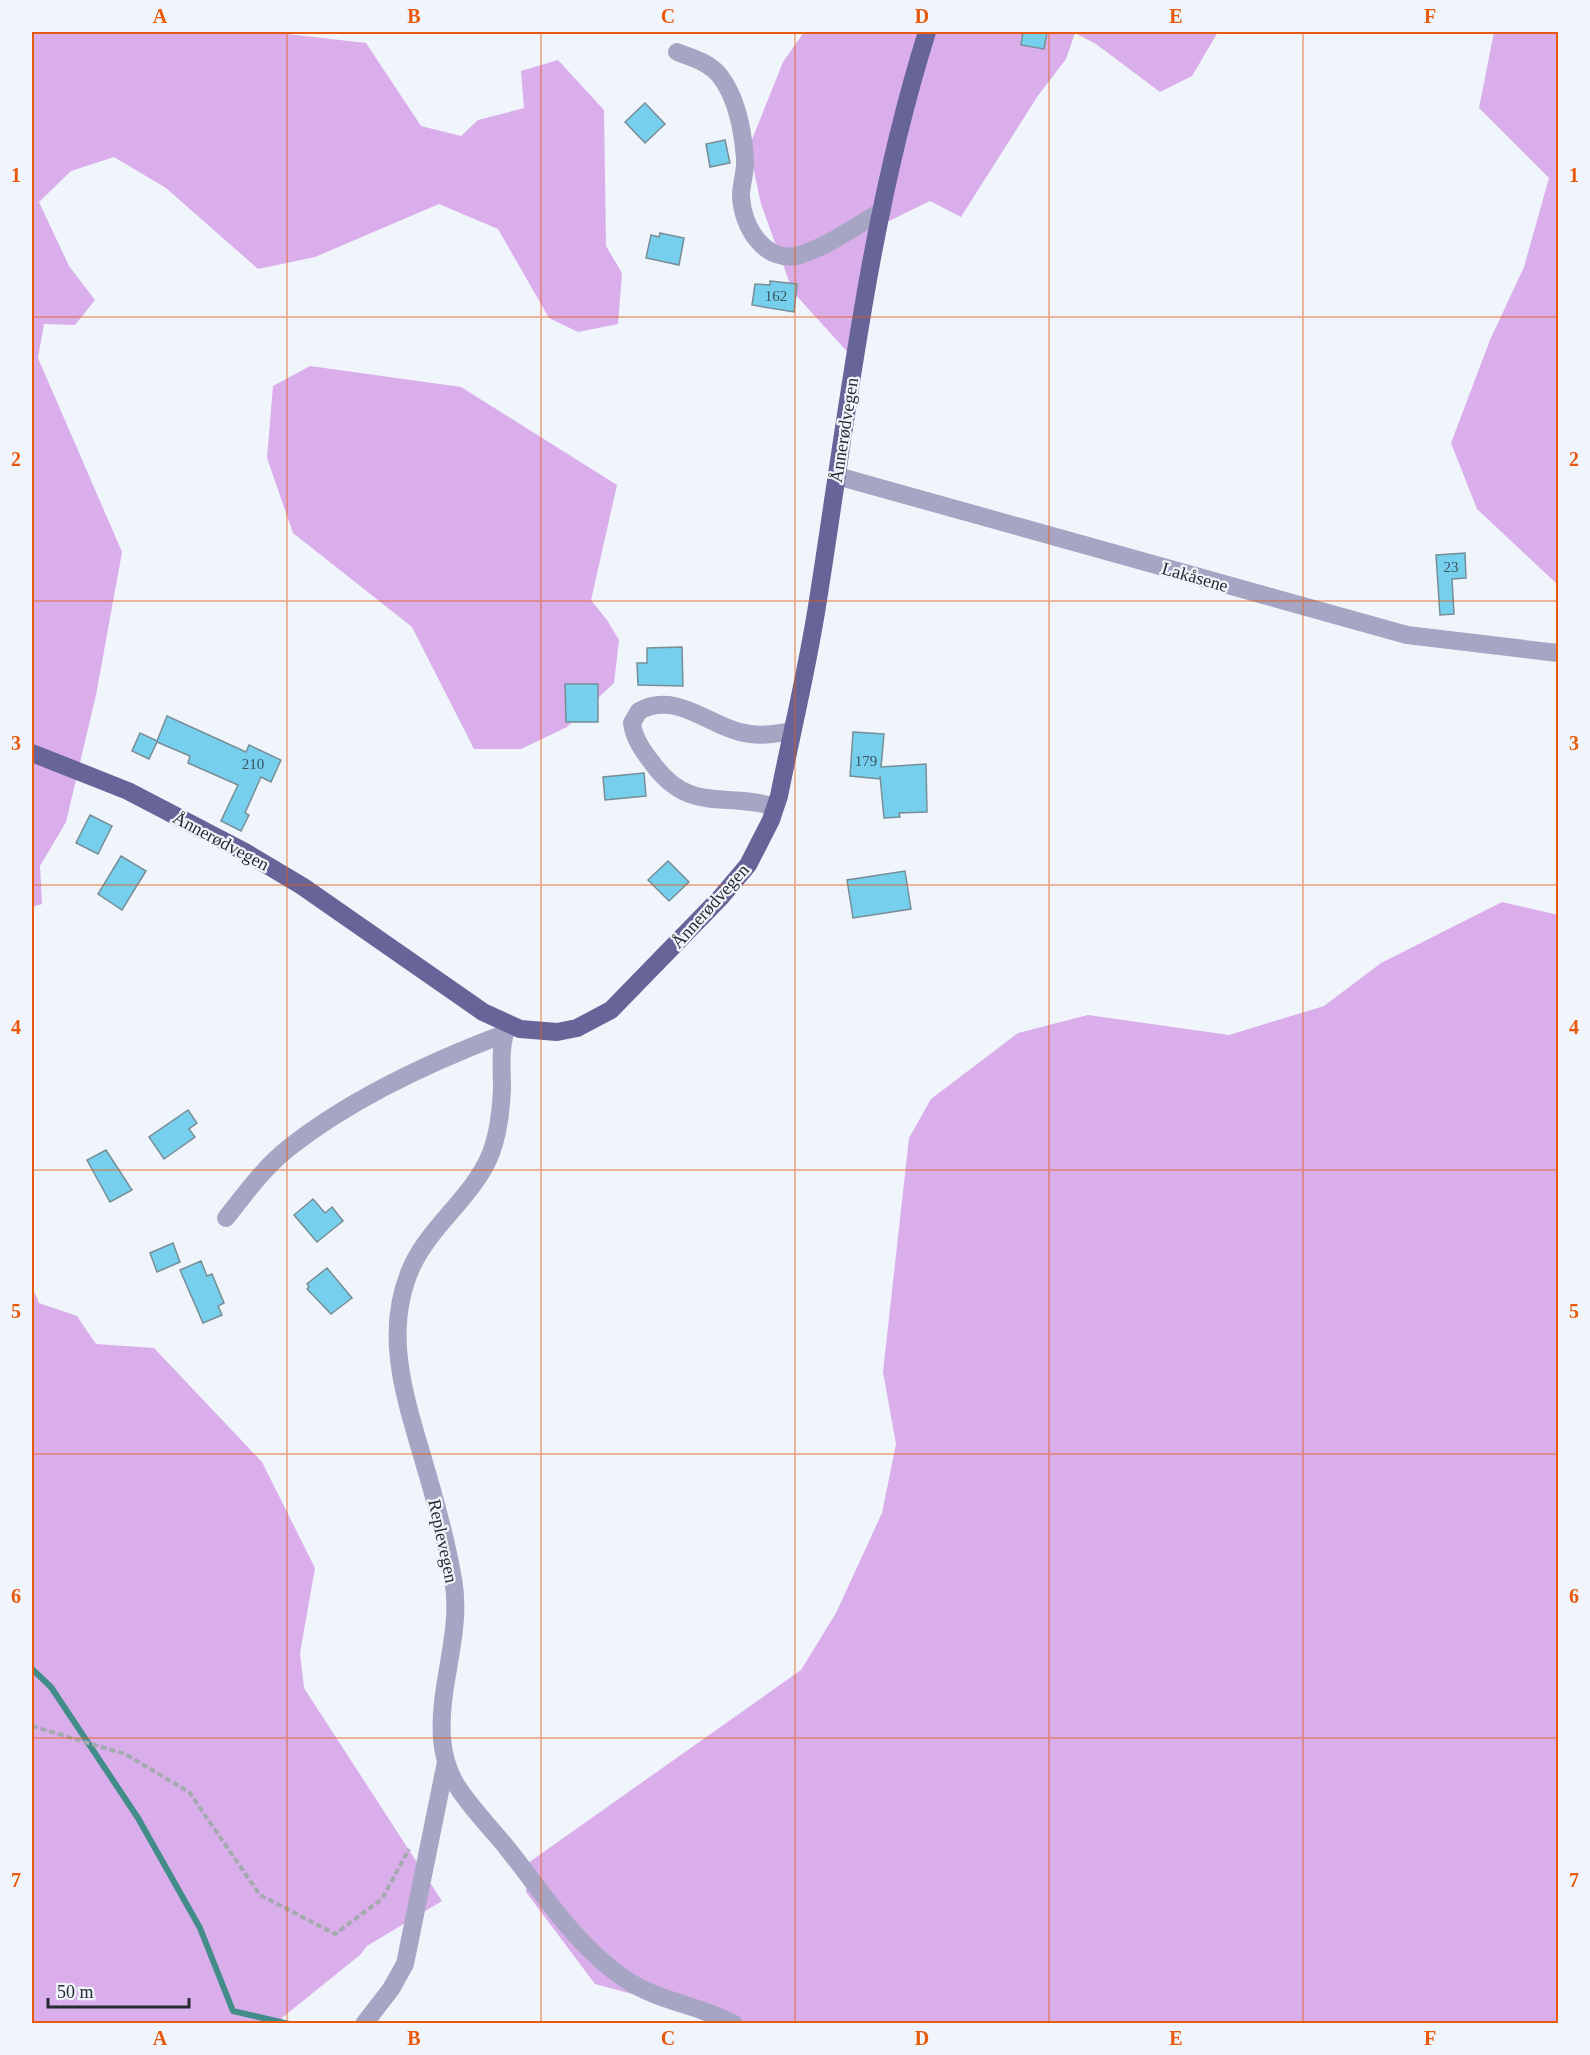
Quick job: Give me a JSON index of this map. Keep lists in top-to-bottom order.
{
  "streets": {
    "main road": ["Ånnerødvegen"],
    "street": ["Lakåsene", "Replevegen"]
  },
  "crossings": [
    ["Ånnerødvegen", "Lakåsene"],
    ["Ånnerødvegen", "Replevegen"]
  ],
  "house_numbers": [
    "162",
    "23",
    "179",
    "210"
  ],
  "scale_bar": "50 m",
  "grid": {
    "columns": [
      "A",
      "B",
      "C",
      "D",
      "E",
      "F"
    ],
    "rows": [
      "1",
      "2",
      "3",
      "4",
      "5",
      "6",
      "7"
    ]
  }
}
